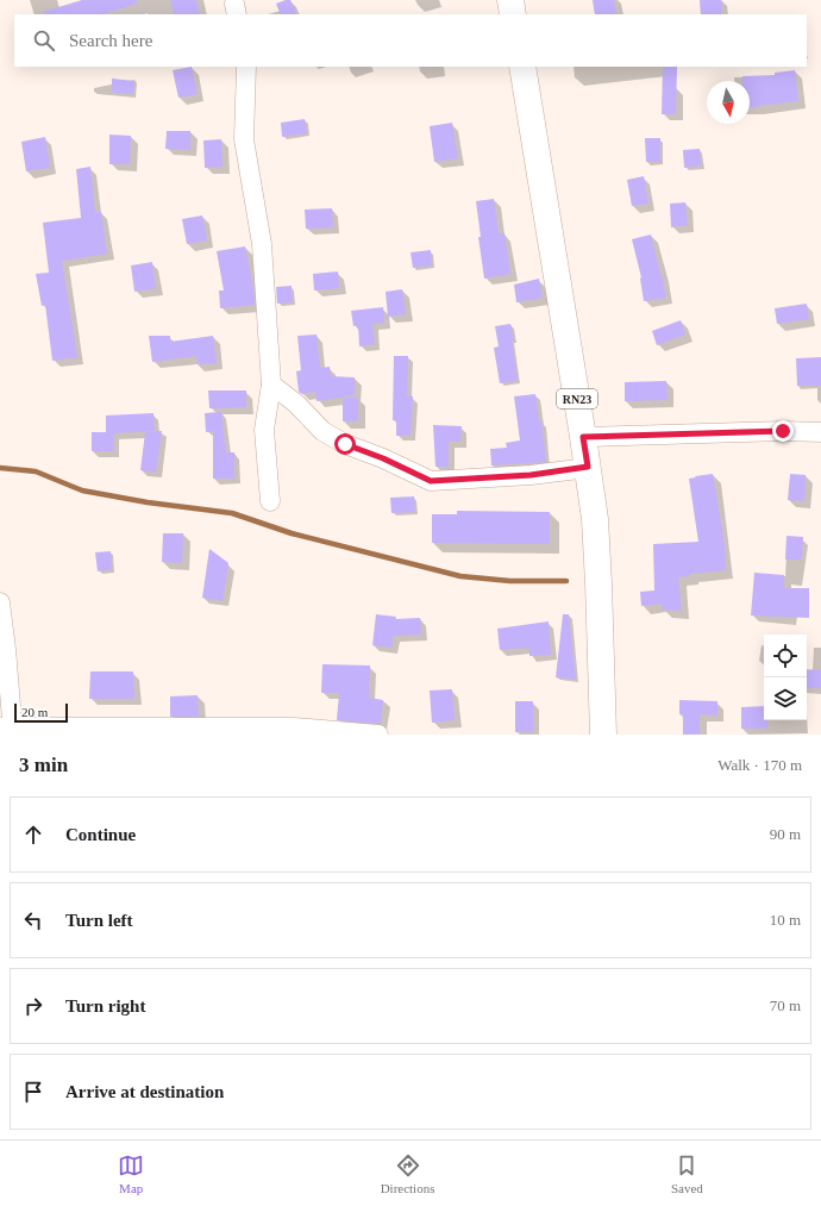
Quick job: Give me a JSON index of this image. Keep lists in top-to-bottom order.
{
  "streets": {
    "main road": ["RN23"]
  },
  "scale_bar": "20 m",
  "north": "bottom",
  "page": {
    "search": "Search here",
    "scale": "20 m",
    "heading": ["3 min", "Walk · 170 m"],
    "list": [
      ["Continue", "90 m"],
      ["Turn left", "10 m"],
      ["Turn right", "70 m"],
      "Arrive at destination"
    ],
    "nav": ["Map", "Directions", "Saved"]
  }
}
